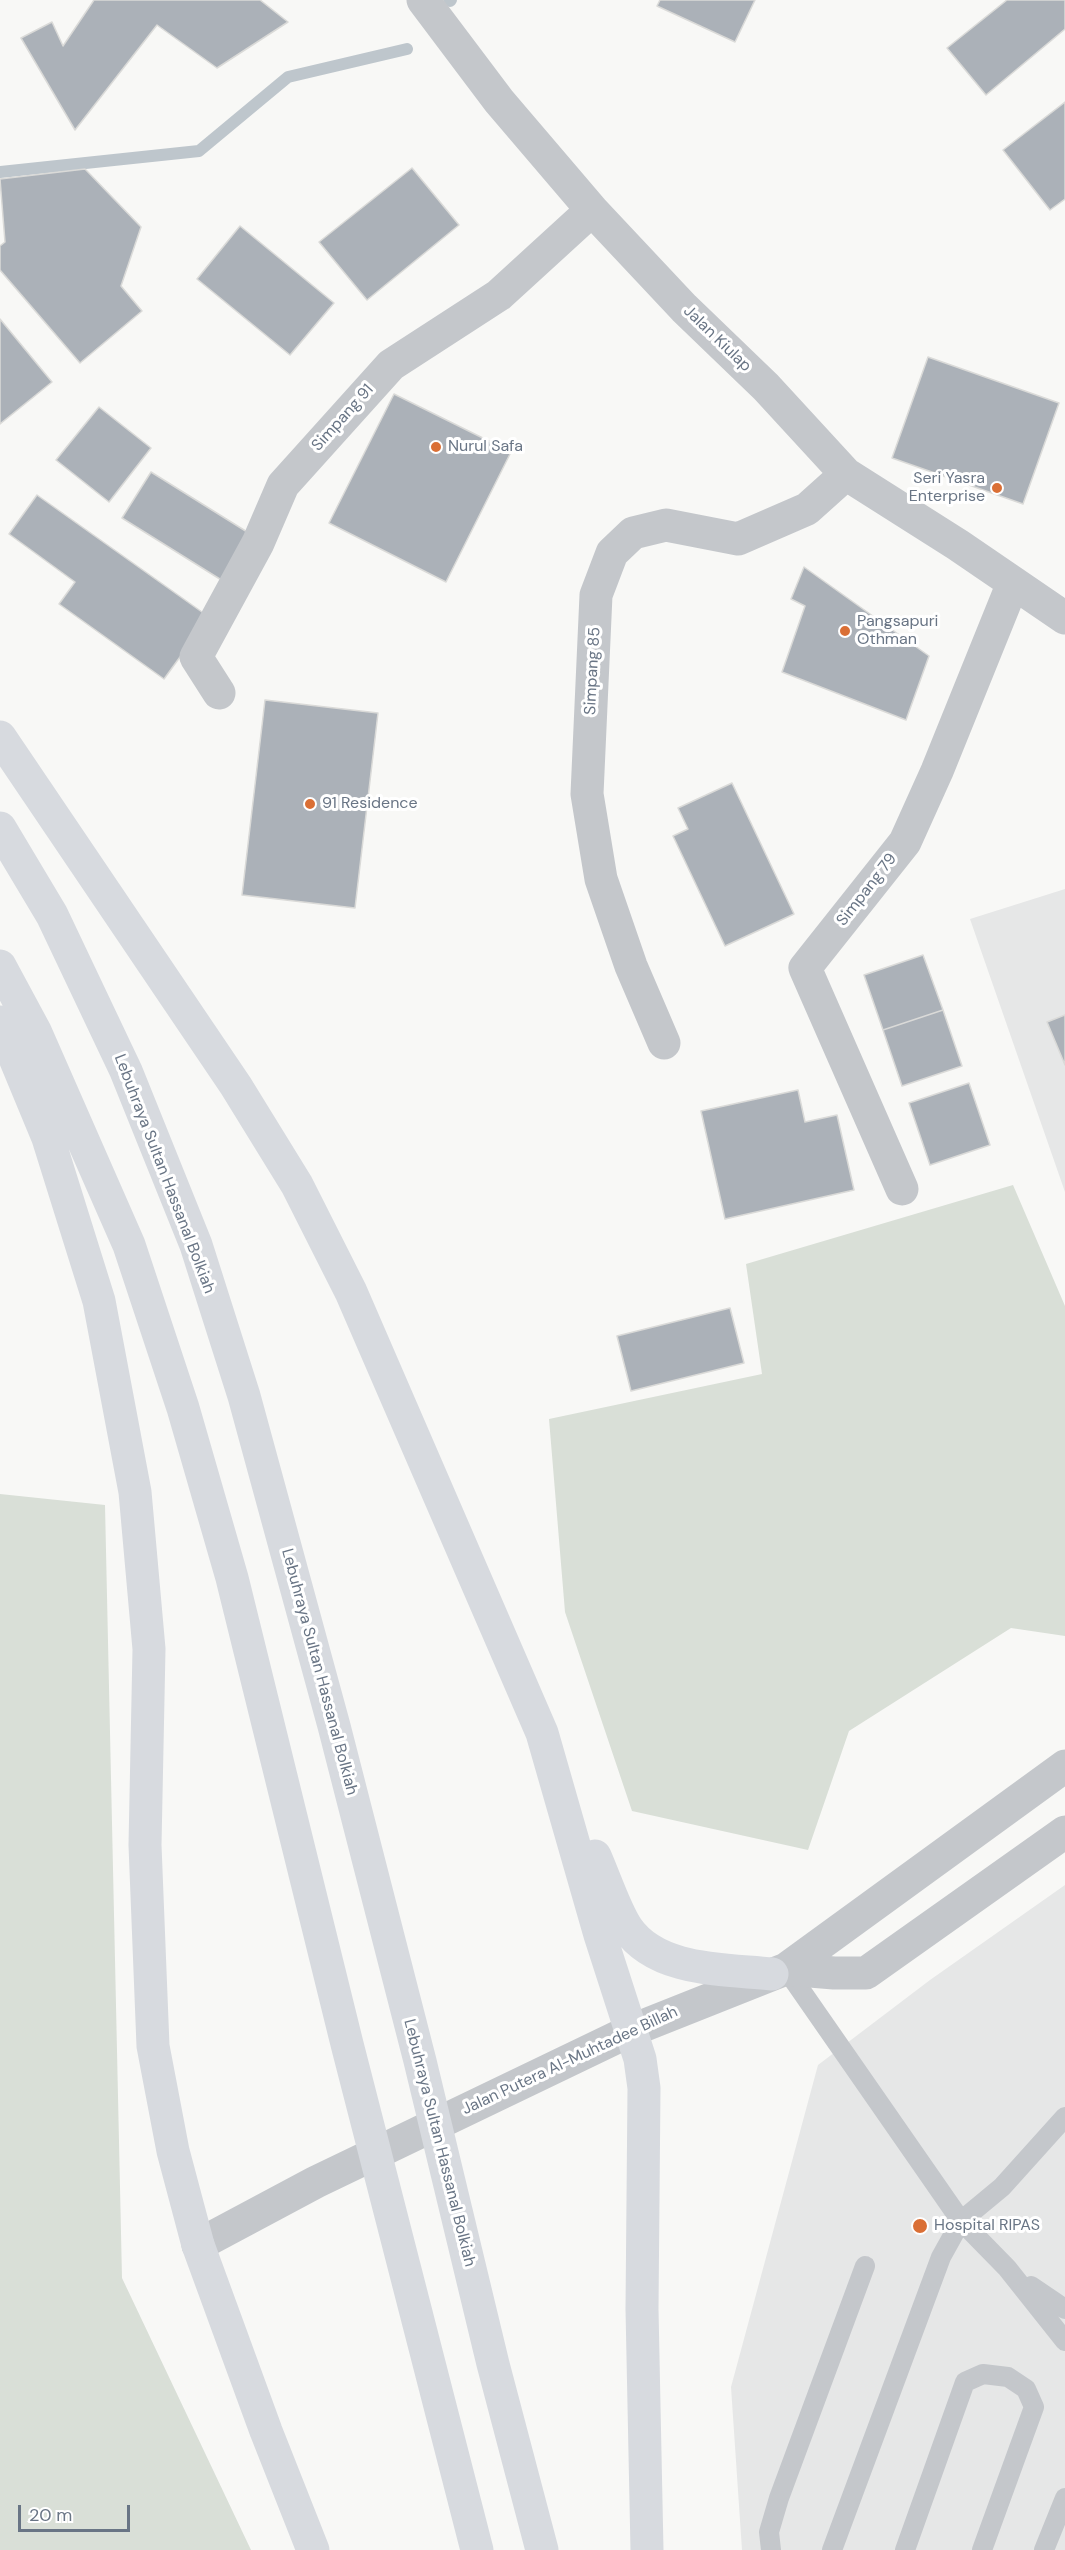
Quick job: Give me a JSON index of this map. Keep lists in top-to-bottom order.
{
  "streets": {
    "main road": ["Lebuhraya Sultan Hassanal Bolkiah"],
    "street": [
      "Jalan Kiulap",
      "Simpang 91",
      "Simpang 85",
      "Simpang 79",
      "Jalan Putera Al-Muhtadee Billah"
    ]
  },
  "crossings": [
    ["Jalan Kiulap", "Simpang 91"],
    ["Jalan Kiulap", "Simpang 85"],
    ["Jalan Kiulap", "Simpang 79"]
  ],
  "places": [
    "Nurul Safa",
    "Seri Yasra Enterprise",
    "Pangsapuri Othman",
    "91 Residence",
    "Hospital RIPAS"
  ],
  "scale_bar": "20 m"
}
